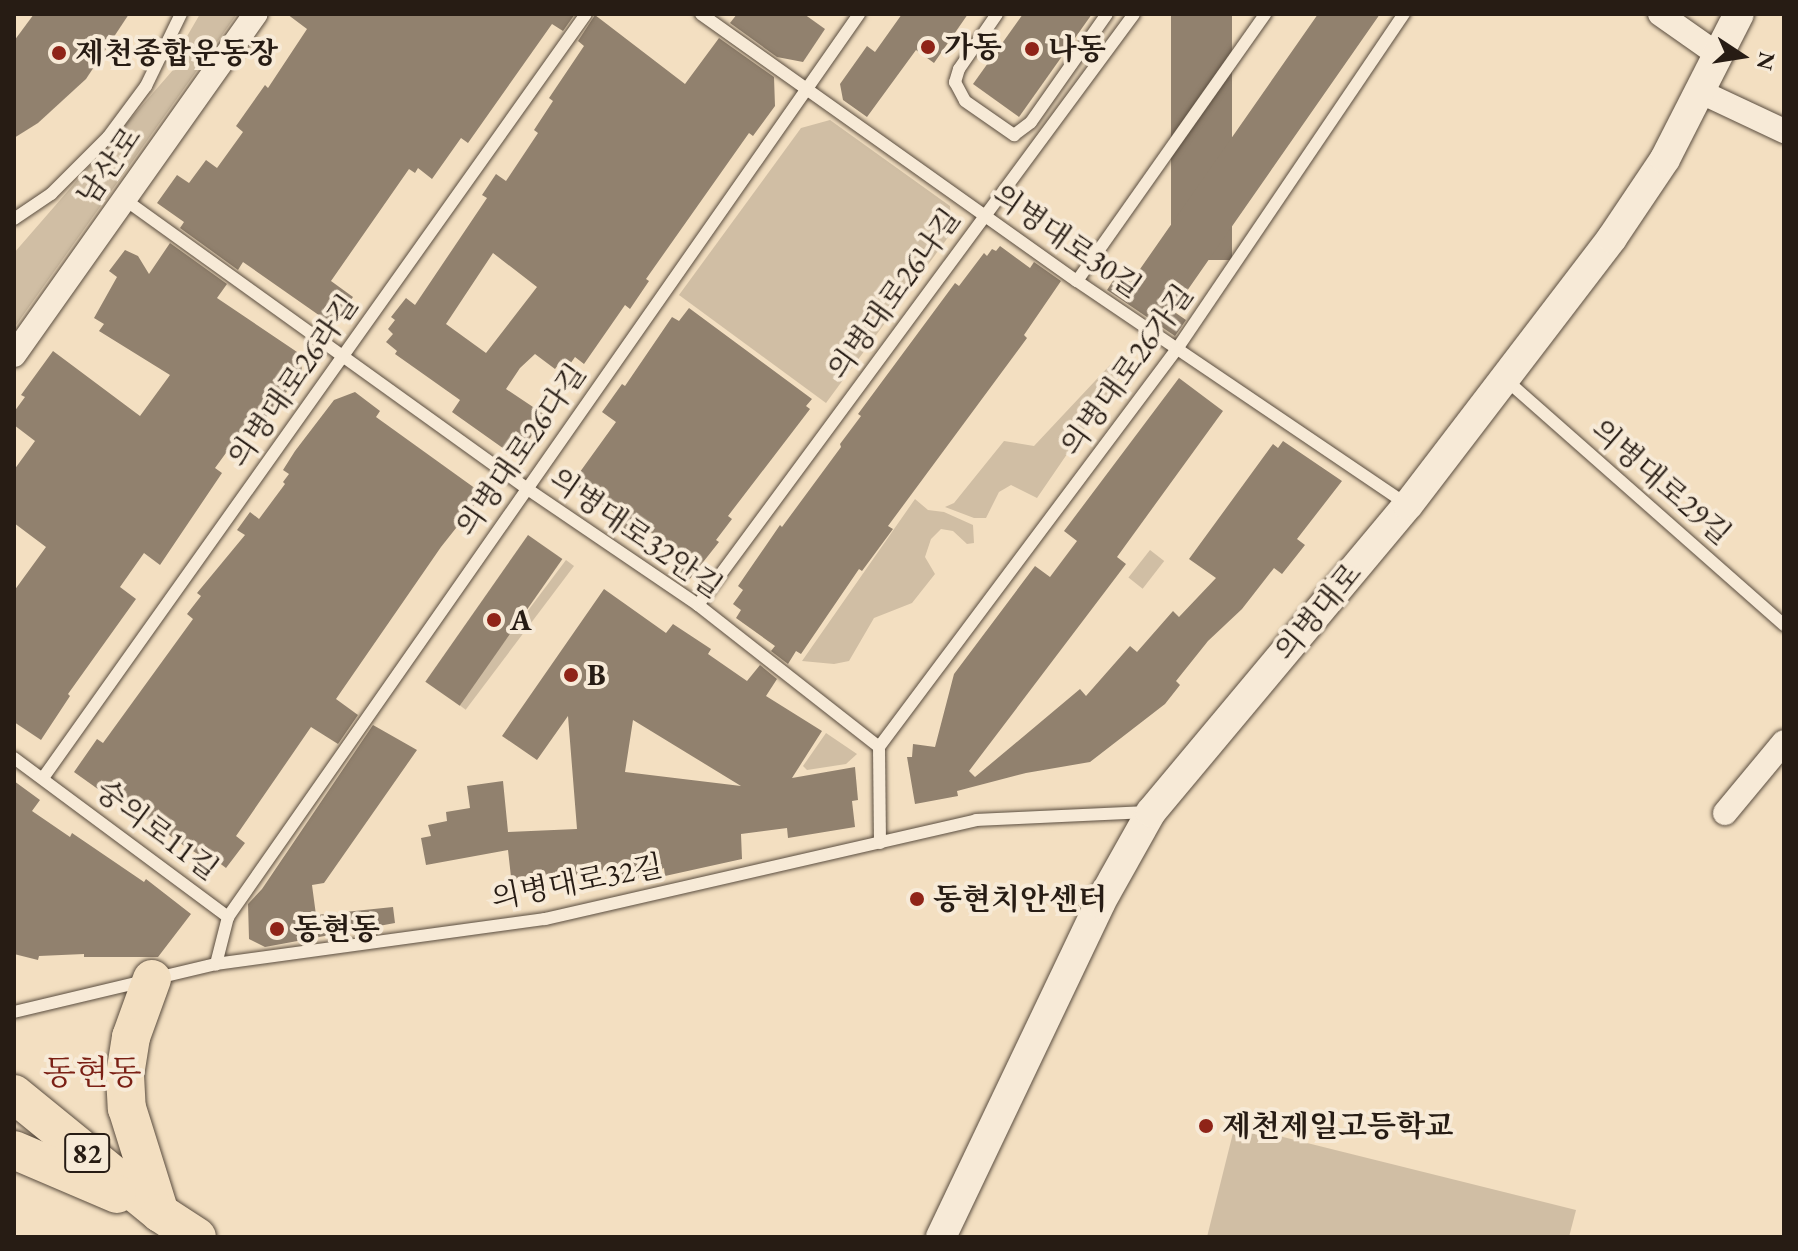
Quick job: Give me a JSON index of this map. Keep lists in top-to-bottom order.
{
  "streets": {
    "main road": ["82"],
    "street": ["남산로", "의병대로"],
    "lane": [
      "의병대로30길",
      "의병대로26나길",
      "의병대로26가길",
      "의병대로26라길",
      "의병대로26다길",
      "의병대로29길",
      "의병대로32안길",
      "숭의로11길",
      "의병대로32길"
    ]
  },
  "crossings": [
    ["남산로", "의병대로32안길"],
    ["의병대로30길", "의병대로26나길"],
    ["의병대로30길", "의병대로26가길"],
    ["의병대로30길", "의병대로26다길"],
    ["의병대로30길", "의병대로"],
    ["의병대로26나길", "의병대로32안길"],
    ["의병대로26가길", "의병대로32안길"],
    ["의병대로26라길", "의병대로32안길"],
    ["의병대로26라길", "숭의로11길"],
    ["의병대로26다길", "의병대로32안길"],
    ["의병대로26다길", "숭의로11길"],
    ["의병대로29길", "의병대로"],
    ["의병대로", "의병대로32길"],
    ["숭의로11길", "의병대로32길"]
  ],
  "districts": ["동현동"],
  "places": [
    "가동",
    "나동",
    "제천종합운동장",
    "A",
    "B",
    "동현치안센터",
    "동현동",
    "제천제일고등학교"
  ],
  "north": "right"
}
